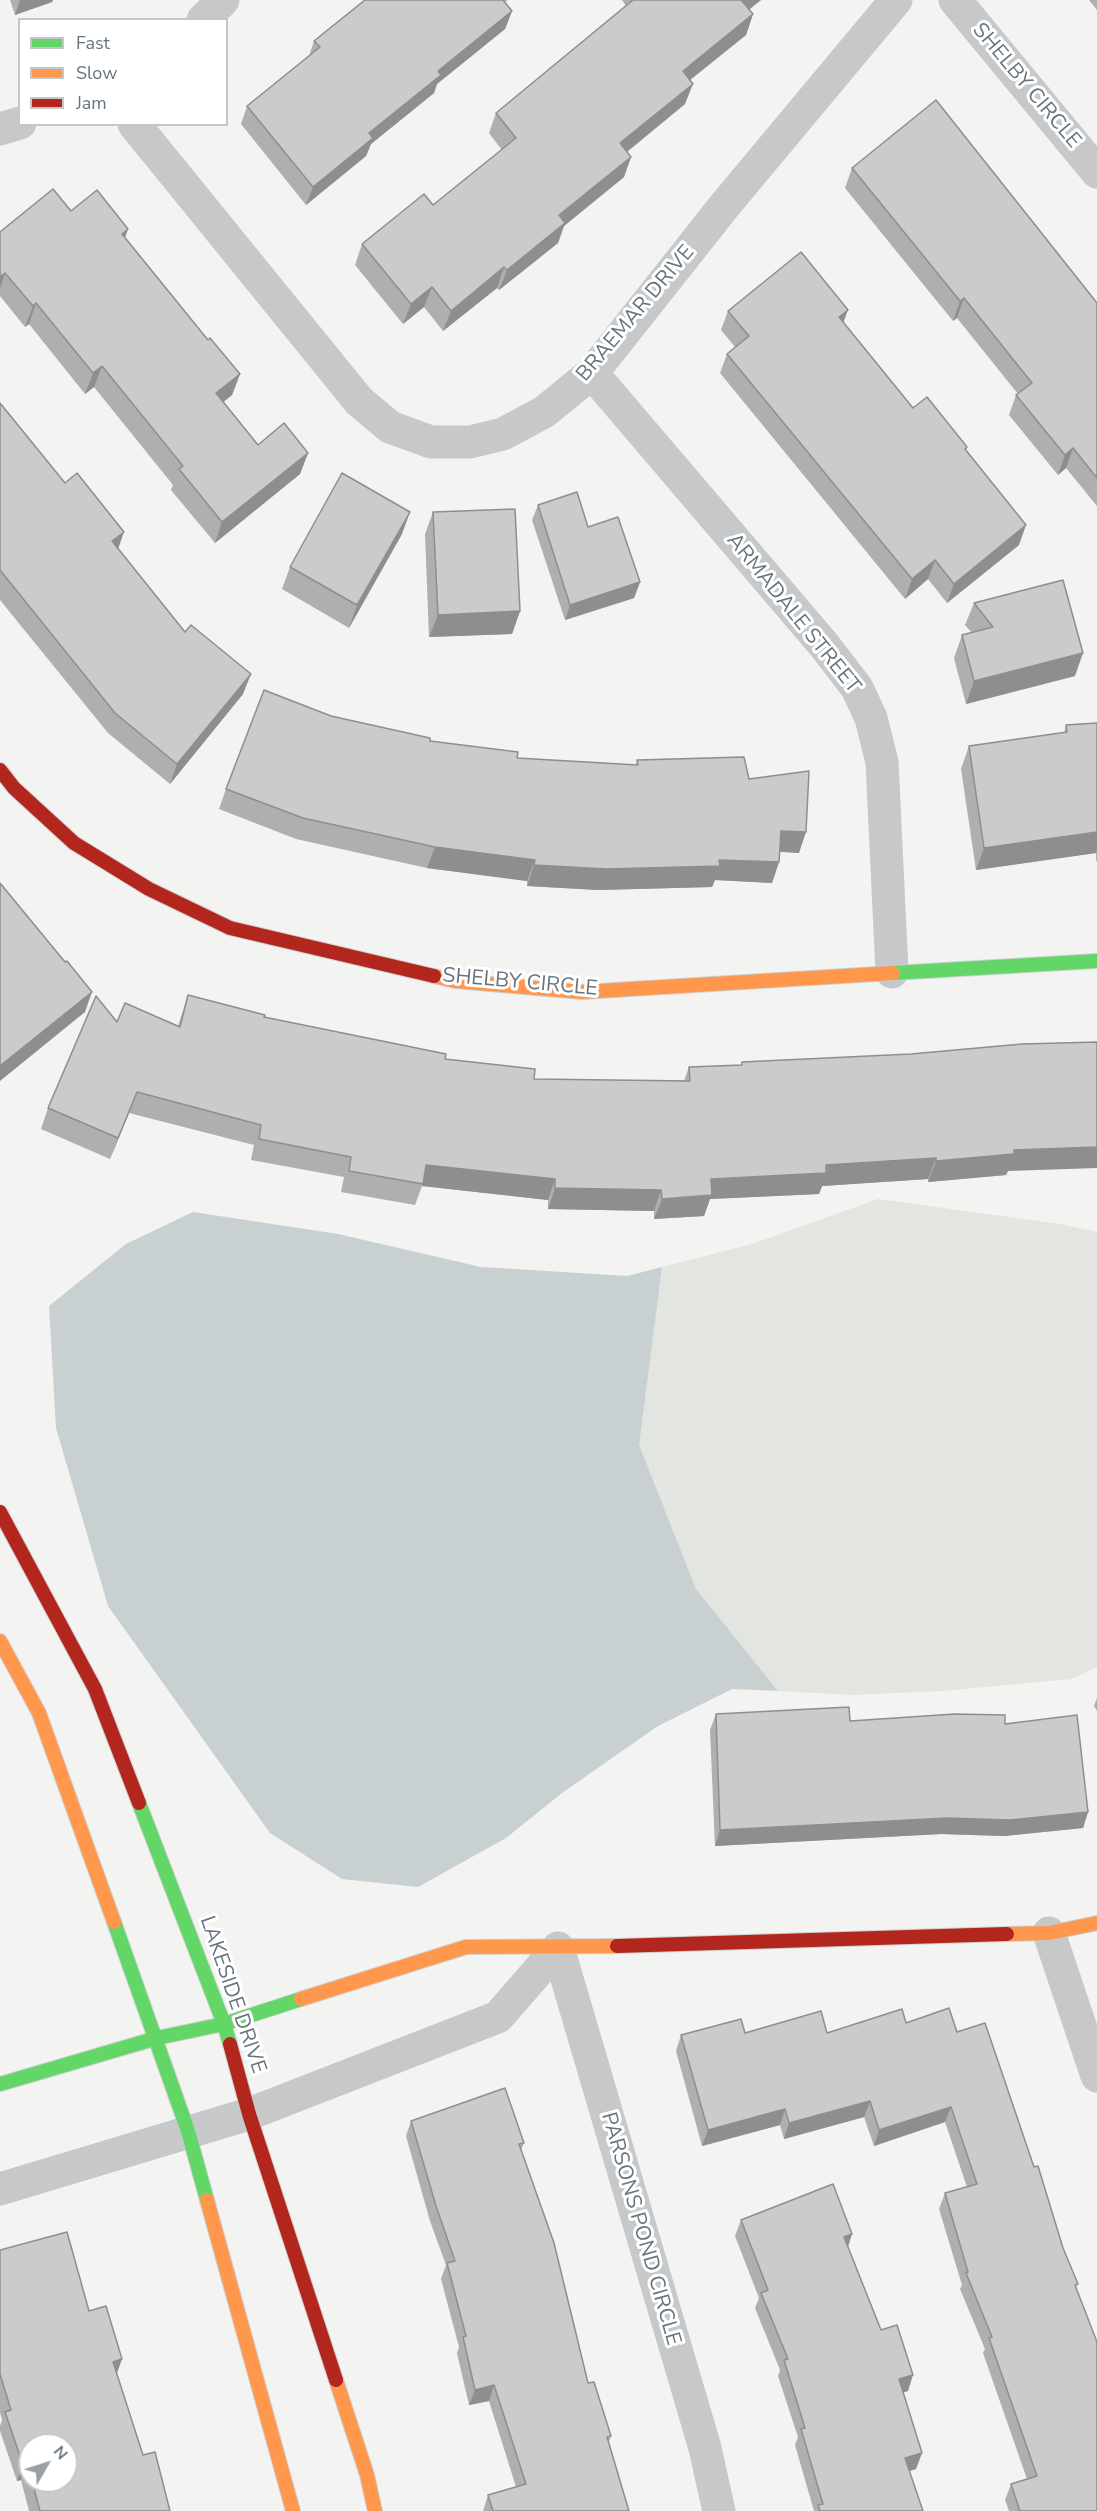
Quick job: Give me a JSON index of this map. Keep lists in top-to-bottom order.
{
  "streets": {
    "street": [
      "SHELBY CIRCLE",
      "BRAEMAR DRIVE",
      "ARMADALE STREET",
      "LAKESIDE DRIVE",
      "PARSONS POND CIRCLE"
    ]
  },
  "crossings": [
    ["SHELBY CIRCLE", "ARMADALE STREET"],
    ["BRAEMAR DRIVE", "ARMADALE STREET"]
  ],
  "legend": ["Fast", "Slow", "Jam"],
  "north": "top right"
}
